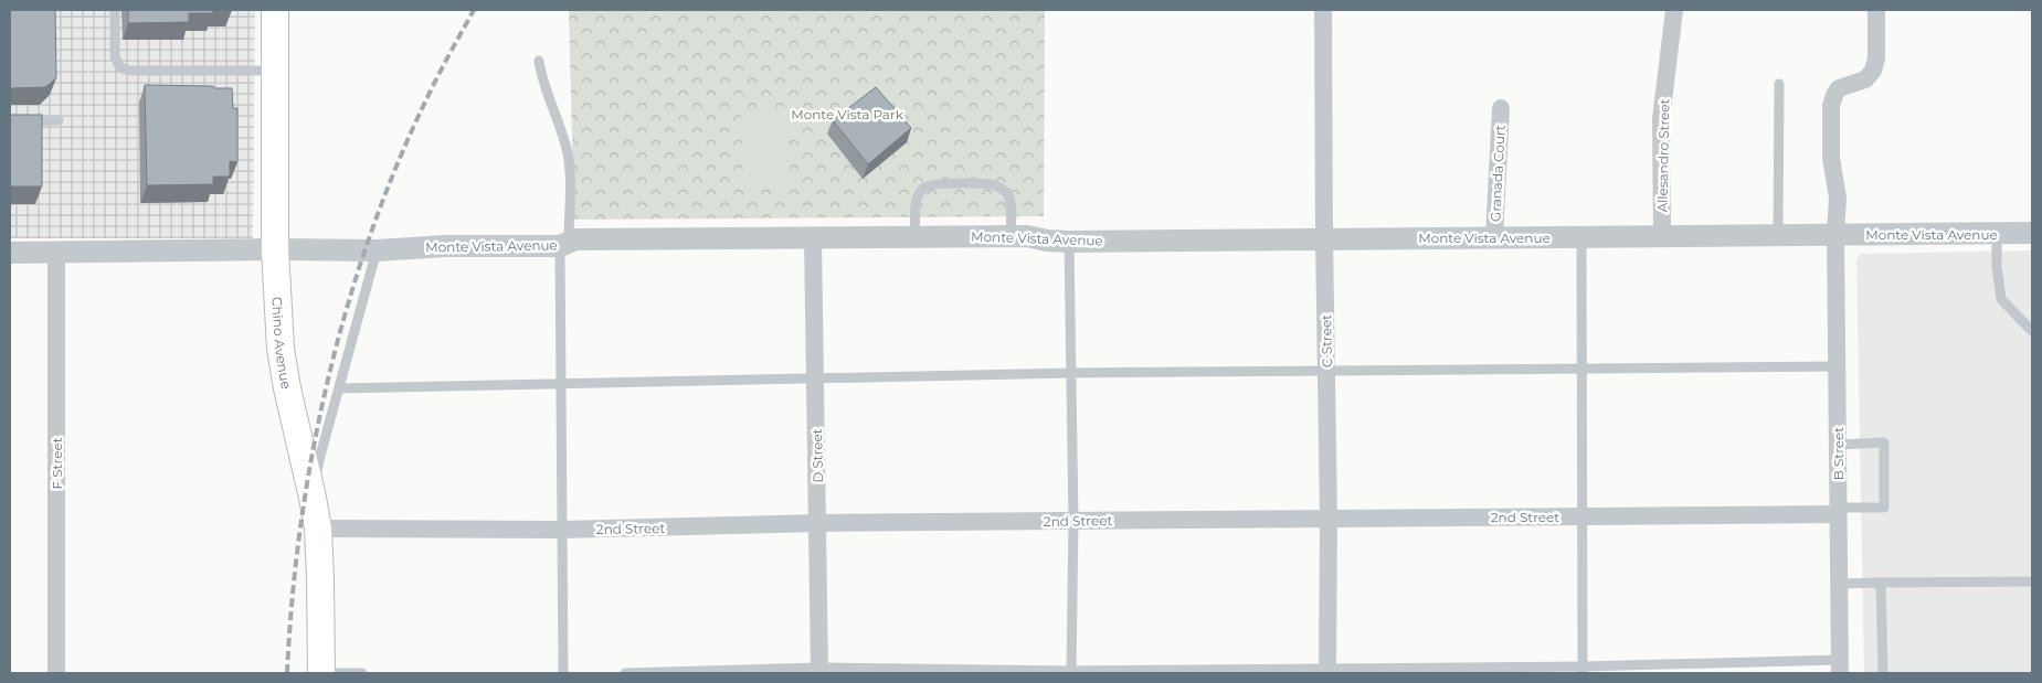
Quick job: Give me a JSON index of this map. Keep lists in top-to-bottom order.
{
  "streets": {
    "main road": ["Chino Avenue"],
    "street": [
      "Allesandro Street",
      "Granada Court",
      "Monte Vista Avenue",
      "C Street",
      "B Street",
      "D Street",
      "F Street",
      "2nd Street"
    ]
  },
  "crossings": [
    ["Allesandro Street", "Monte Vista Avenue"],
    ["Granada Court", "Monte Vista Avenue"],
    ["Monte Vista Avenue", "C Street"],
    ["Monte Vista Avenue", "Chino Avenue"],
    ["Monte Vista Avenue", "B Street"],
    ["Monte Vista Avenue", "D Street"],
    ["Monte Vista Avenue", "F Street"],
    ["C Street", "2nd Street"],
    ["Chino Avenue", "2nd Street"],
    ["B Street", "2nd Street"],
    ["D Street", "2nd Street"]
  ],
  "parks": ["Monte Vista Park"]
}
